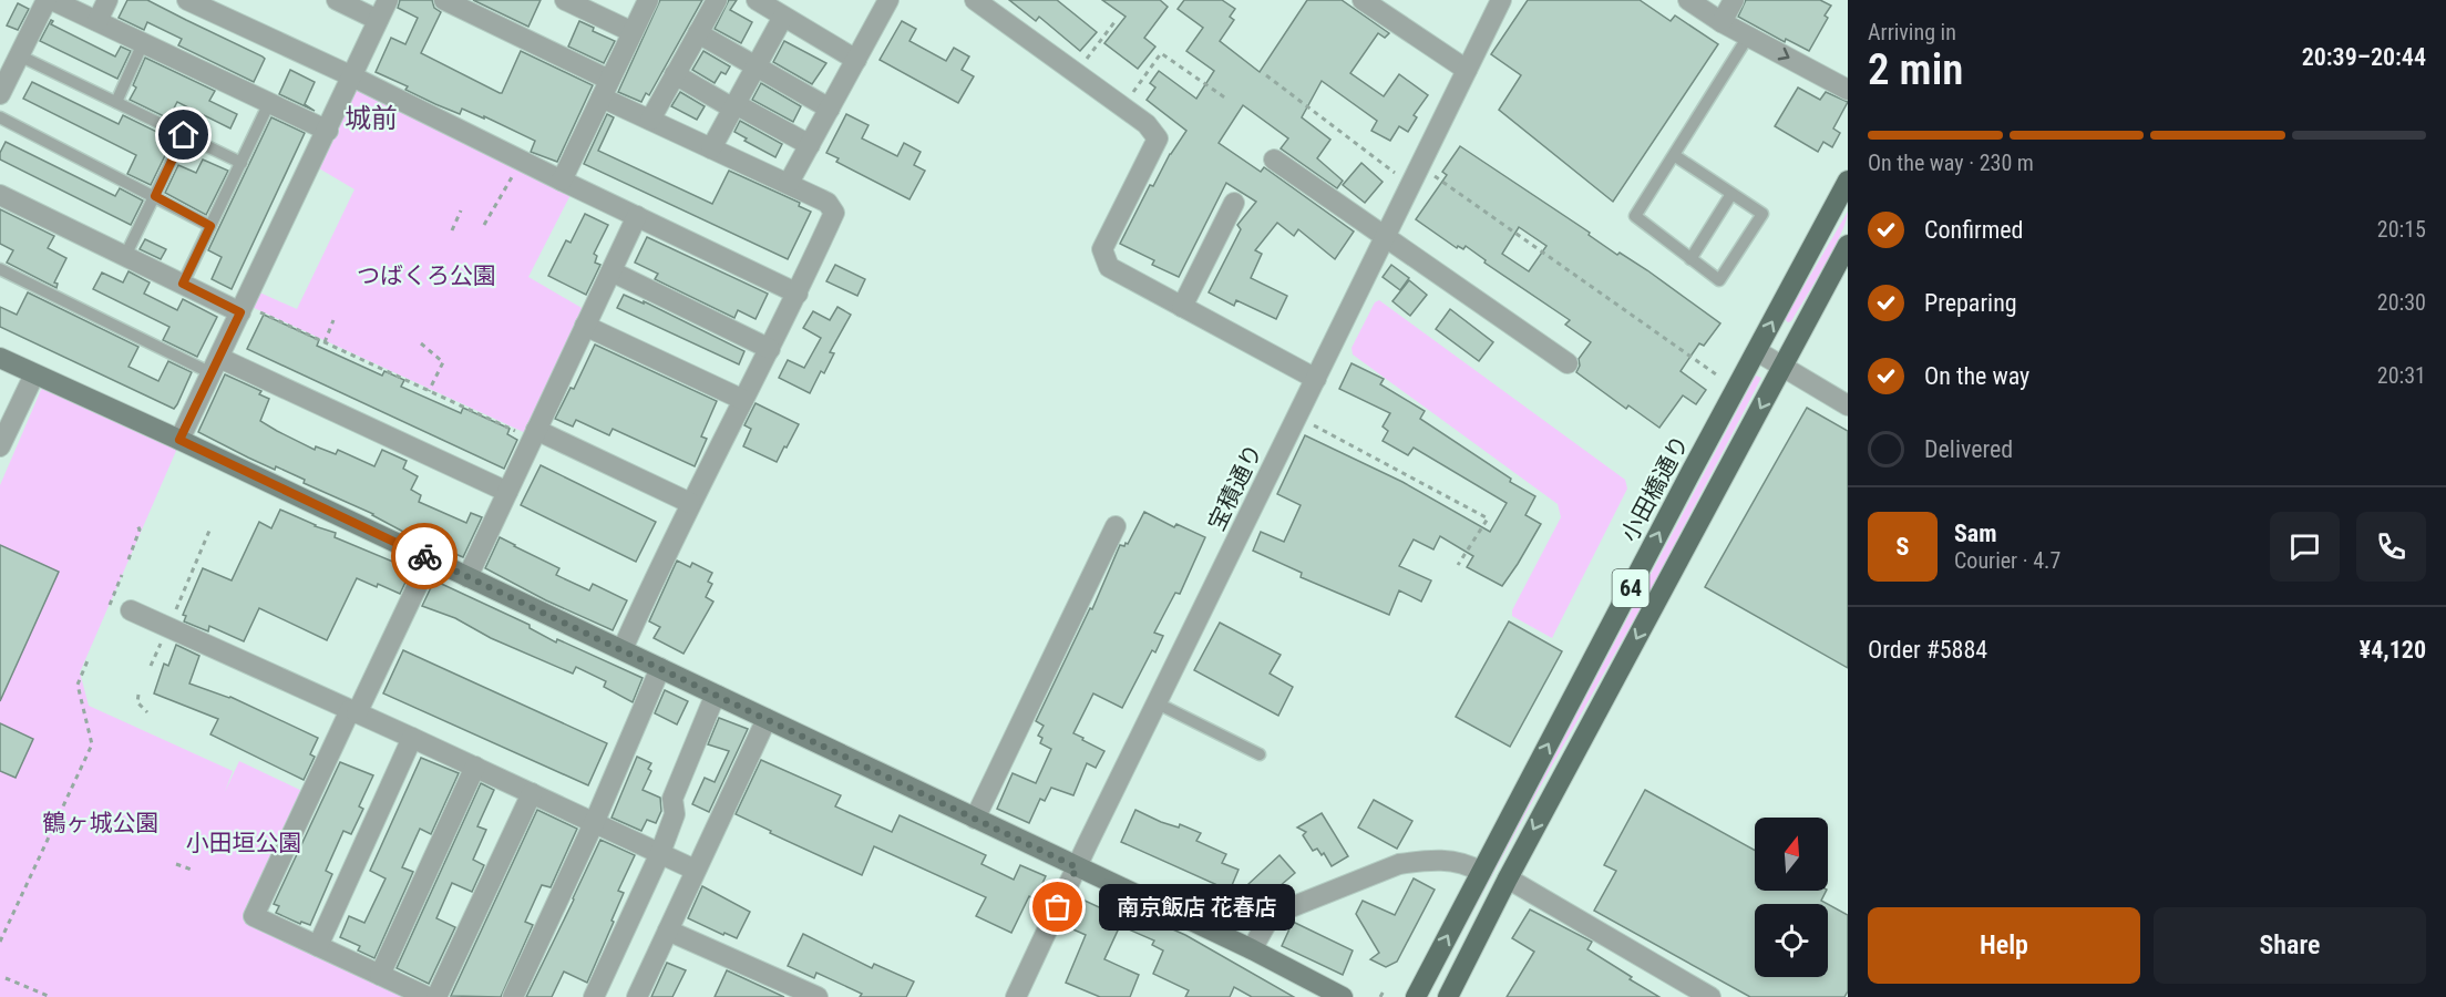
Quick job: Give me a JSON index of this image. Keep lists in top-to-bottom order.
{
  "streets": {
    "main road": ["小田橋通り", "64"],
    "street": ["宝積通り"]
  },
  "districts": ["城前"],
  "parks": ["つばくろ公園", "鶴ヶ城公園", "小田垣公園"],
  "places": ["南京飯店 花春店"],
  "north": "top",
  "page": {
    "heading": ["2 min", "Arriving in", "20:39–20:44"],
    "panel": [
      "Sam",
      "Courier · 4.7",
      "Order #5884",
      "¥4,120"
    ],
    "bar": "On the way · 230 m",
    "list": [
      ["Confirmed", "20:15"],
      ["Preparing", "20:30"],
      ["On the way", "20:31"],
      "Delivered"
    ],
    "round": "S",
    "bubble": "南京飯店 花春店",
    "buttons": ["Help", "Share"]
  }
}
